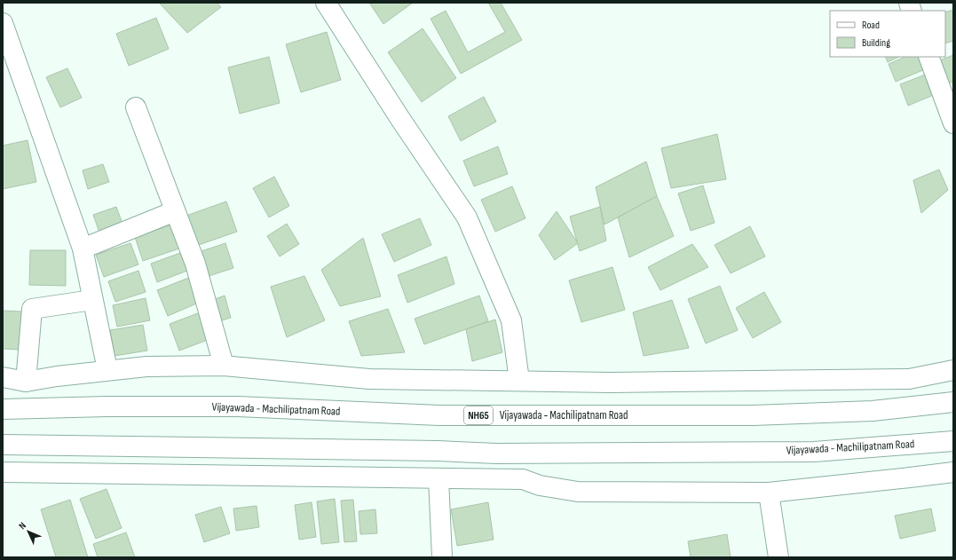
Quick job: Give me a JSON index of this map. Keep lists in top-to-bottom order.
{
  "streets": {
    "main road": ["Vijayawada - Machilipatnam Road", "NH65"]
  },
  "legend": ["Road", "Building"],
  "north": "top left"
}
